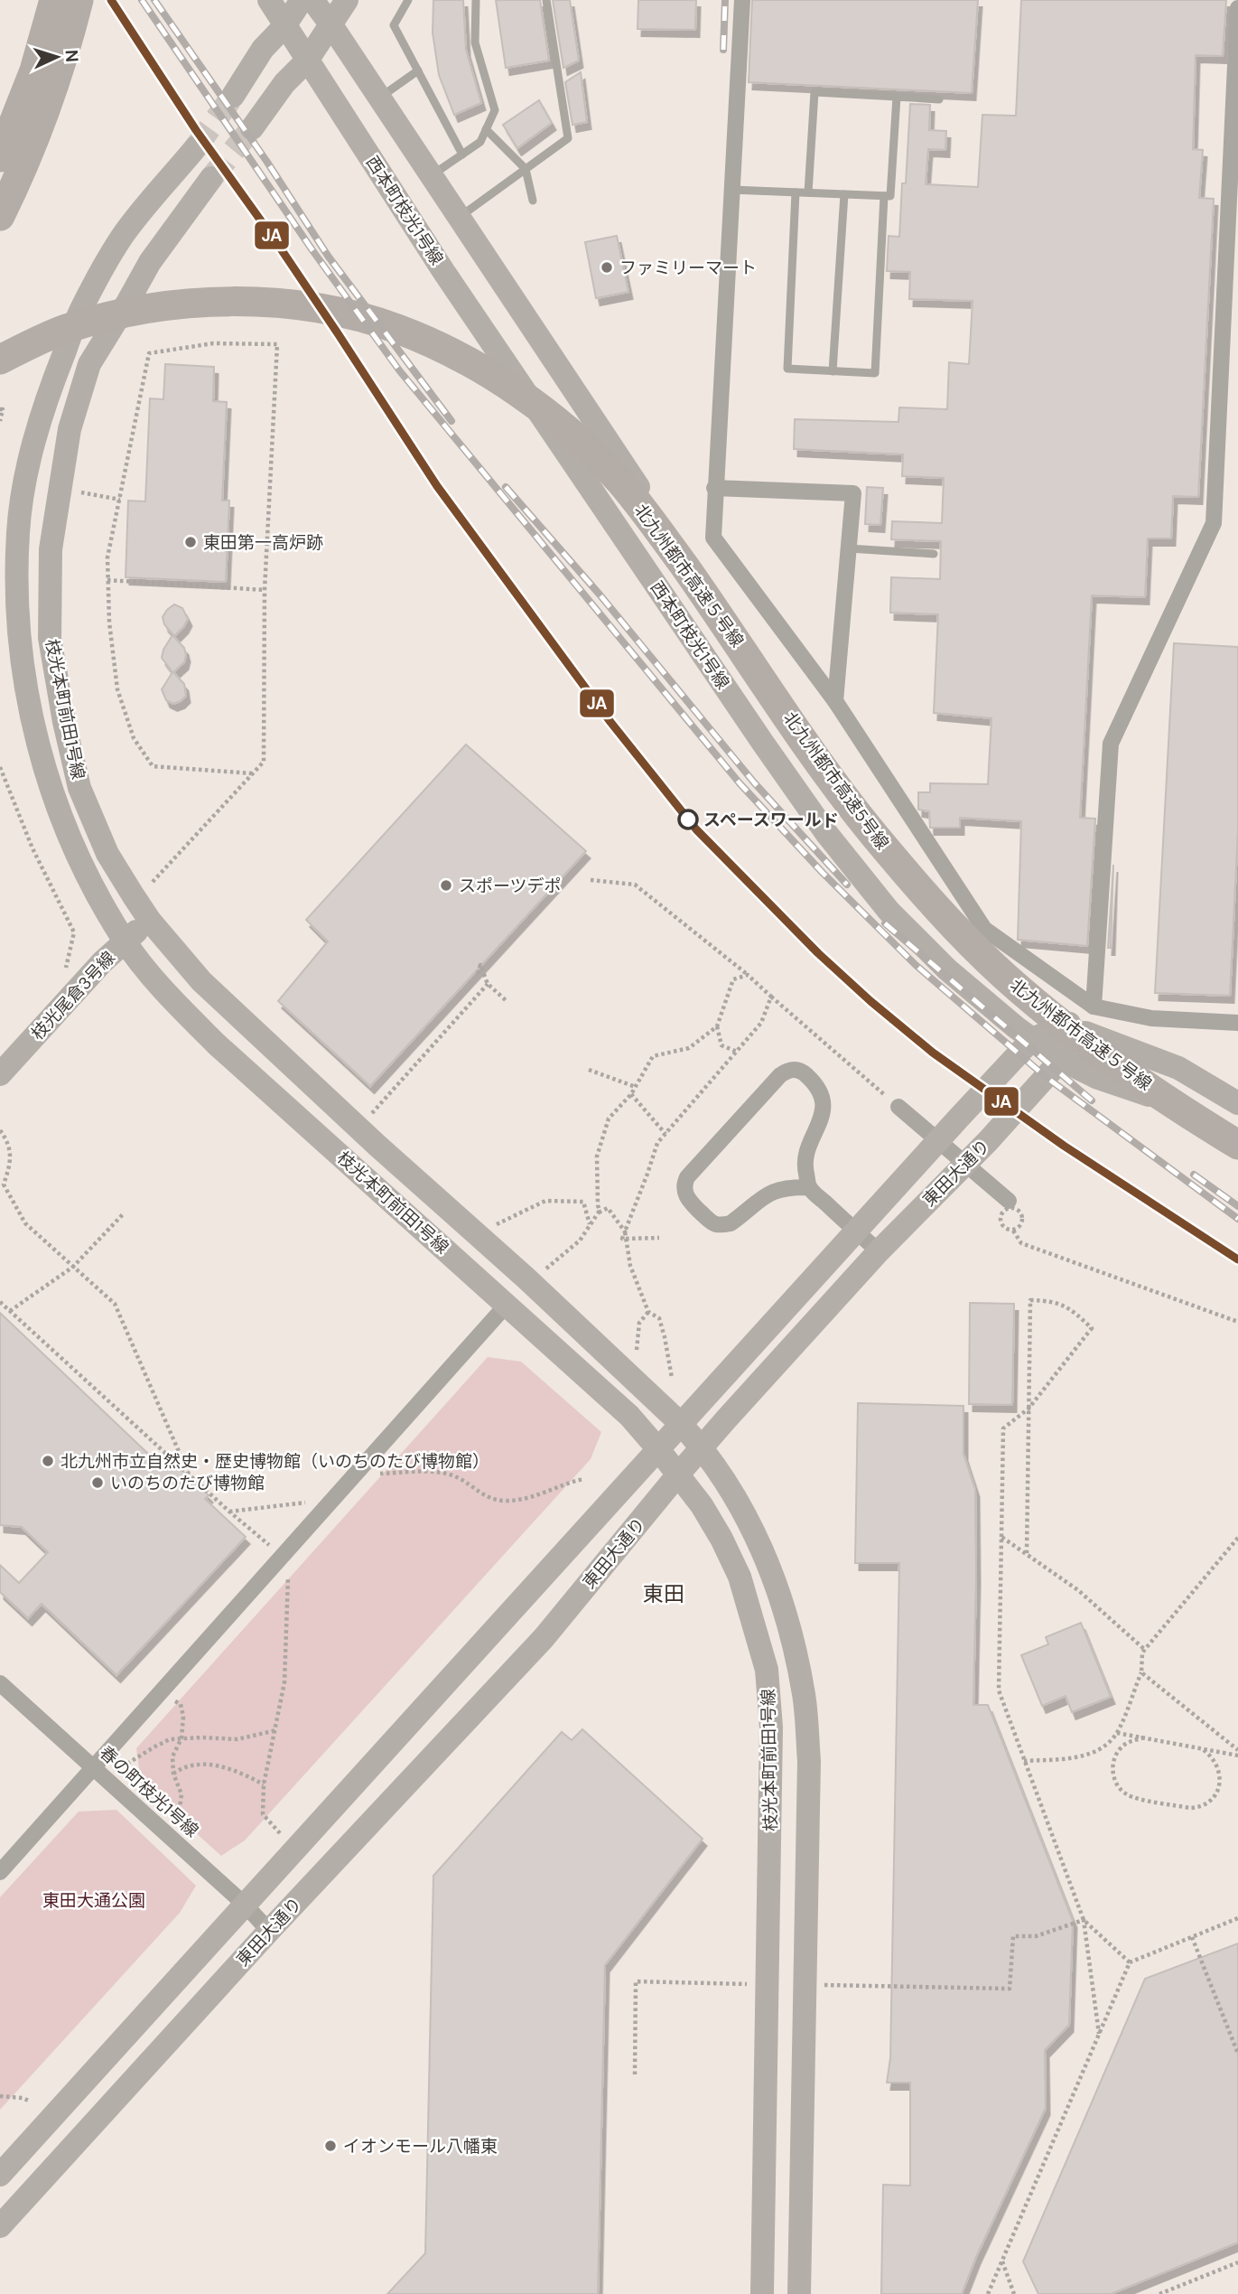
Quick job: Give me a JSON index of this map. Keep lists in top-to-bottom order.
{
  "streets": {
    "highway": ["北九州都市高速５号線", "北九州都市高速5号線"],
    "street": [
      "西本町枝光1号線",
      "枝光本町前田1号線",
      "枝光尾倉3号線",
      "東田大通り",
      "春の町枝光1号線"
    ]
  },
  "crossings": [
    ["西本町枝光1号線", "東田大通り"],
    ["北九州都市高速５号線", "北九州都市高速5号線"],
    ["枝光本町前田1号線", "枝光尾倉3号線"],
    ["枝光本町前田1号線", "東田大通り"],
    ["東田大通り", "春の町枝光1号線"]
  ],
  "districts": ["東田"],
  "parks": ["東田大通公園"],
  "places": [
    "ファミリーマート",
    "東田第一高炉跡",
    "スペースワールド",
    "スポーツデポ",
    "北九州市立自然史・歴史博物館（いのちのたび博物館）",
    "いのちのたび博物館",
    "イオンモール八幡東"
  ],
  "lines": ["transit line JA"],
  "north": "right"
}
